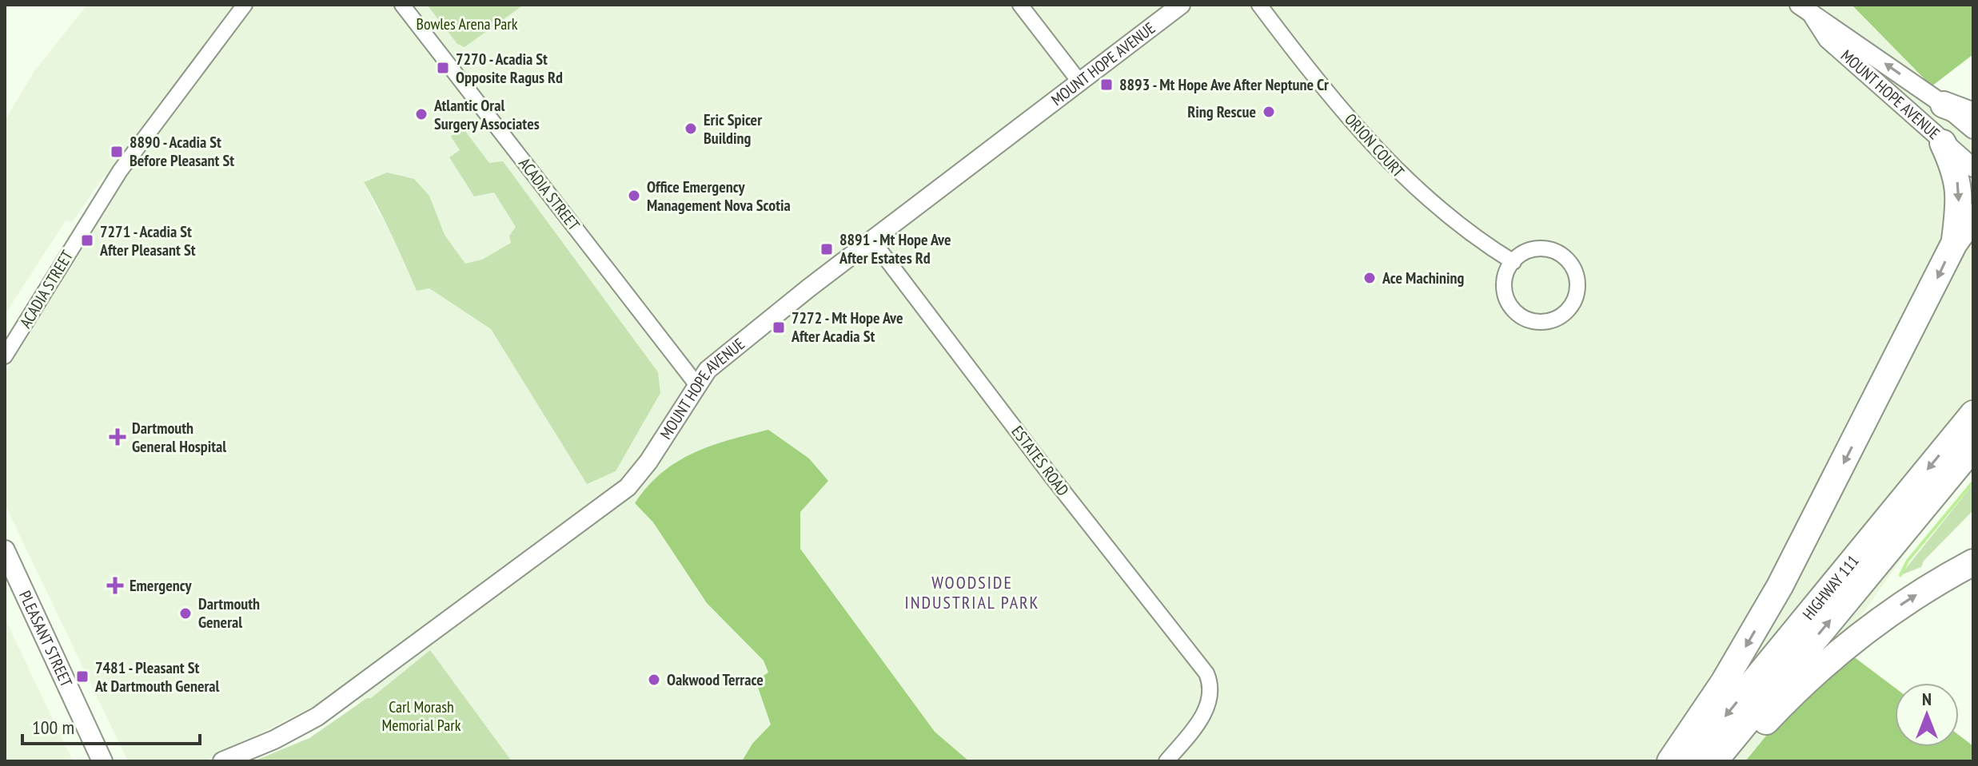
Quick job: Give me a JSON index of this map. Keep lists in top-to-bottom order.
{
  "streets": {
    "highway": ["HIGHWAY 111"],
    "main road": ["PLEASANT STREET"],
    "street": [
      "MOUNT HOPE AVENUE",
      "ORION COURT",
      "ACADIA STREET",
      "ESTATES ROAD"
    ]
  },
  "crossings": [
    ["MOUNT HOPE AVENUE", "ACADIA STREET"],
    ["MOUNT HOPE AVENUE", "ESTATES ROAD"]
  ],
  "districts": ["WOODSIDE INDUSTRIAL PARK"],
  "parks": ["Bowles Arena Park", "Carl Morash Memorial Park"],
  "places": {
    "transit": [
      "7270 - Acadia St Opposite Ragus Rd",
      "8893 - Mt Hope Ave After Neptune Cr",
      "8890 - Acadia St Before Pleasant St",
      "7271 - Acadia St After Pleasant St",
      "8891 - Mt Hope Ave After Estates Rd",
      "7272 - Mt Hope Ave After Acadia St",
      "7481 - Pleasant St At Dartmouth General"
    ],
    "other": [
      "Ring Rescue",
      "Atlantic Oral Surgery Associates",
      "Eric Spicer Building",
      "Office Emergency Management Nova Scotia",
      "Ace Machining",
      "Dartmouth General",
      "Oakwood Terrace"
    ],
    "health": ["Dartmouth General Hospital", "Emergency"]
  },
  "scale_bar": "100 m",
  "north": "top"
}
